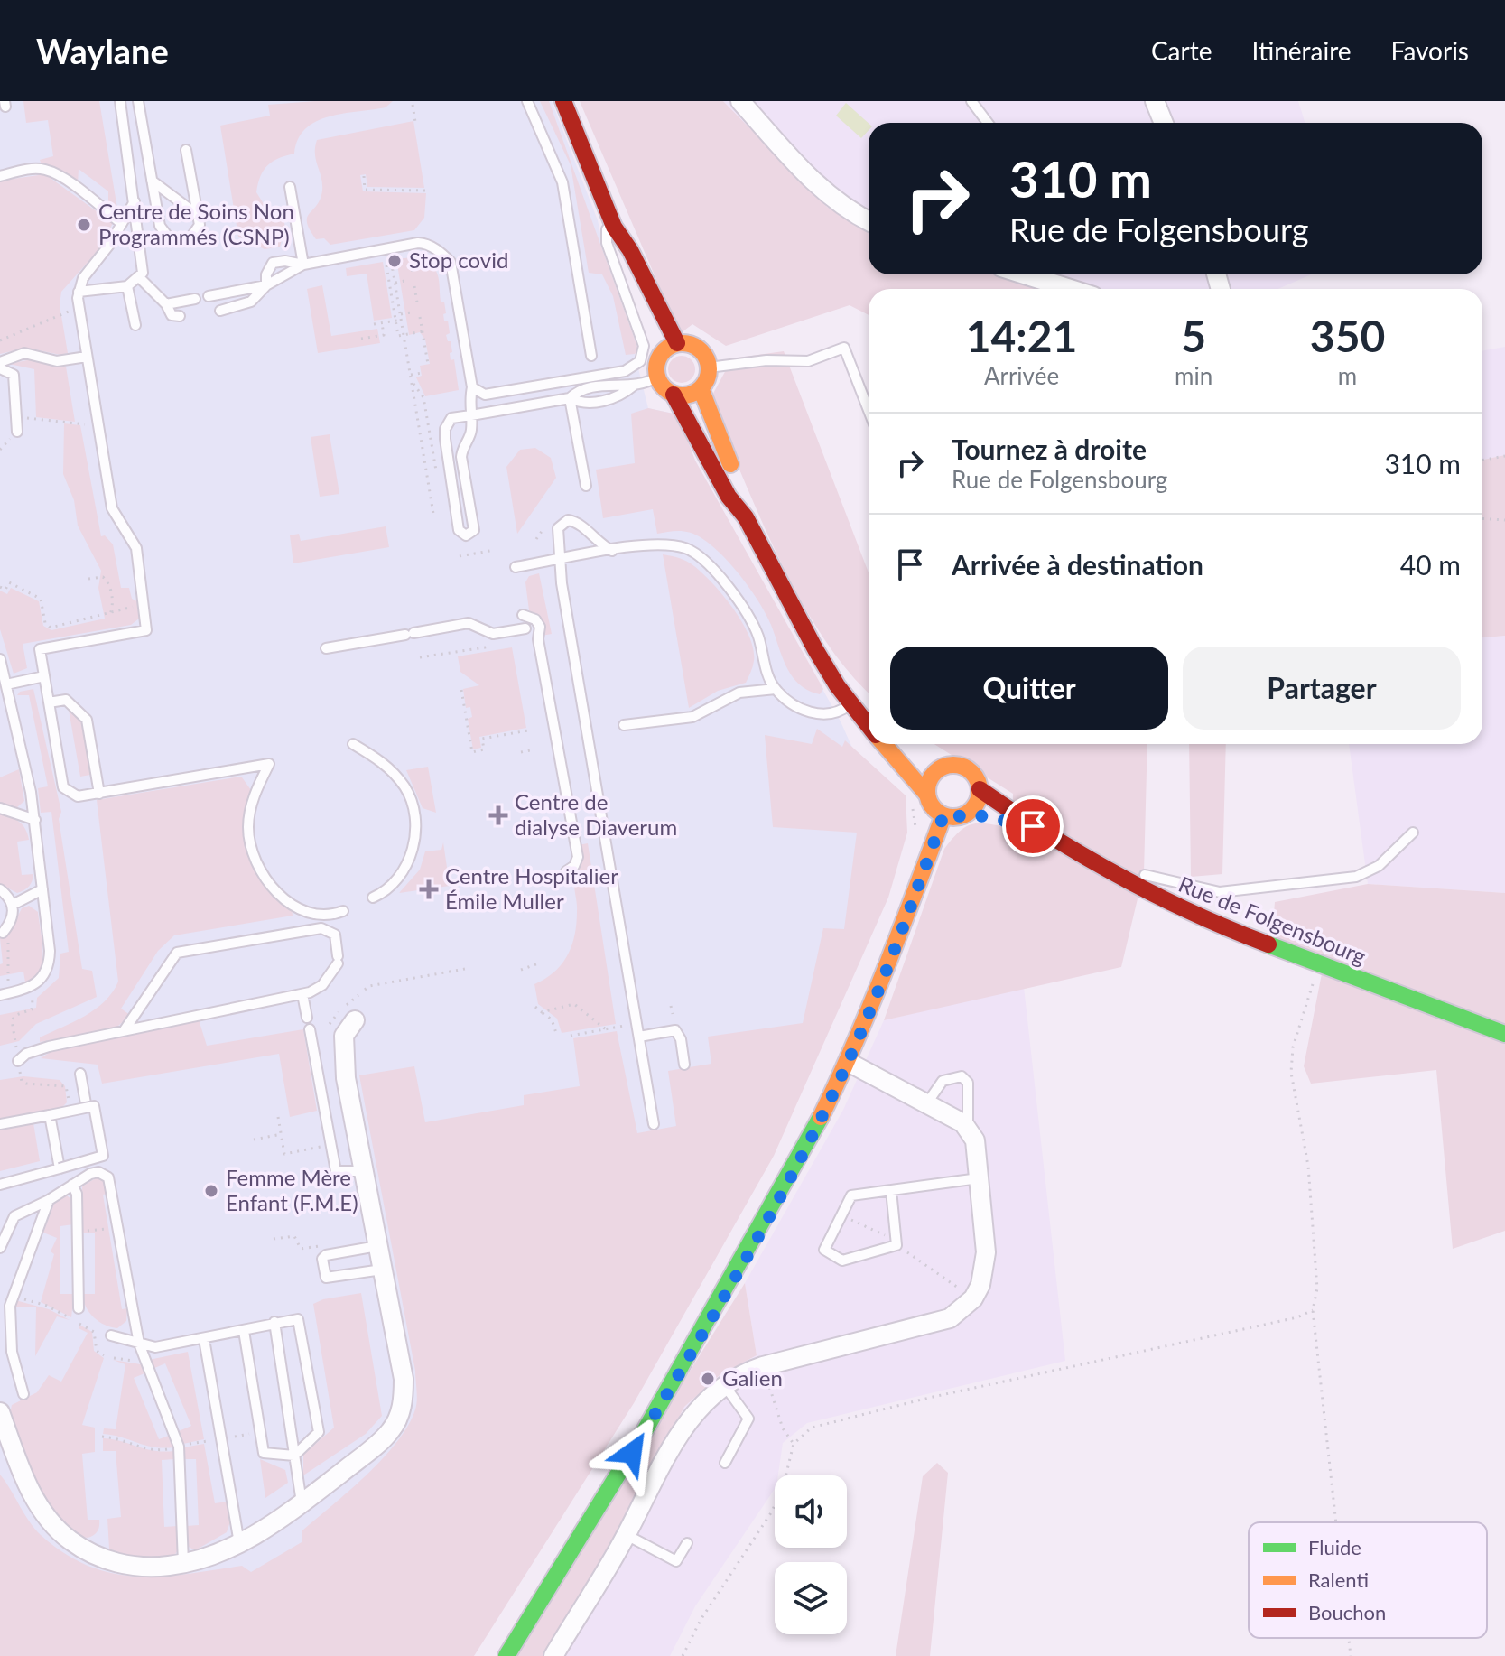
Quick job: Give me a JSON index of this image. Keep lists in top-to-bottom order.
{
  "streets": {
    "main road": ["Rue de Folgensbourg"]
  },
  "places": {
    "other": [
      "Centre de Soins Non Programmés (CSNP)",
      "Stop covid",
      "Femme Mère Enfant (F.M.E)",
      "Galien"
    ],
    "health": ["Centre de dialyse Diaverum", "Centre Hospitalier Émile Muller"]
  },
  "legend": ["Fluide", "Ralenti", "Bouchon"],
  "page": {
    "header": "Waylane",
    "nav": ["Carte", "Itinéraire", "Favoris"],
    "turn": ["310 m", "Rue de Folgensbourg"],
    "eta": [
      "14:21",
      "Arrivée",
      "5",
      "min",
      "350",
      "m"
    ],
    "list": [
      {
        "name": "Tournez à droite",
        "note": "Rue de Folgensbourg",
        "value": "310 m"
      },
      {
        "name": "Arrivée à destination",
        "value": "40 m"
      }
    ],
    "buttons": ["Quitter", "Partager"]
  }
}
